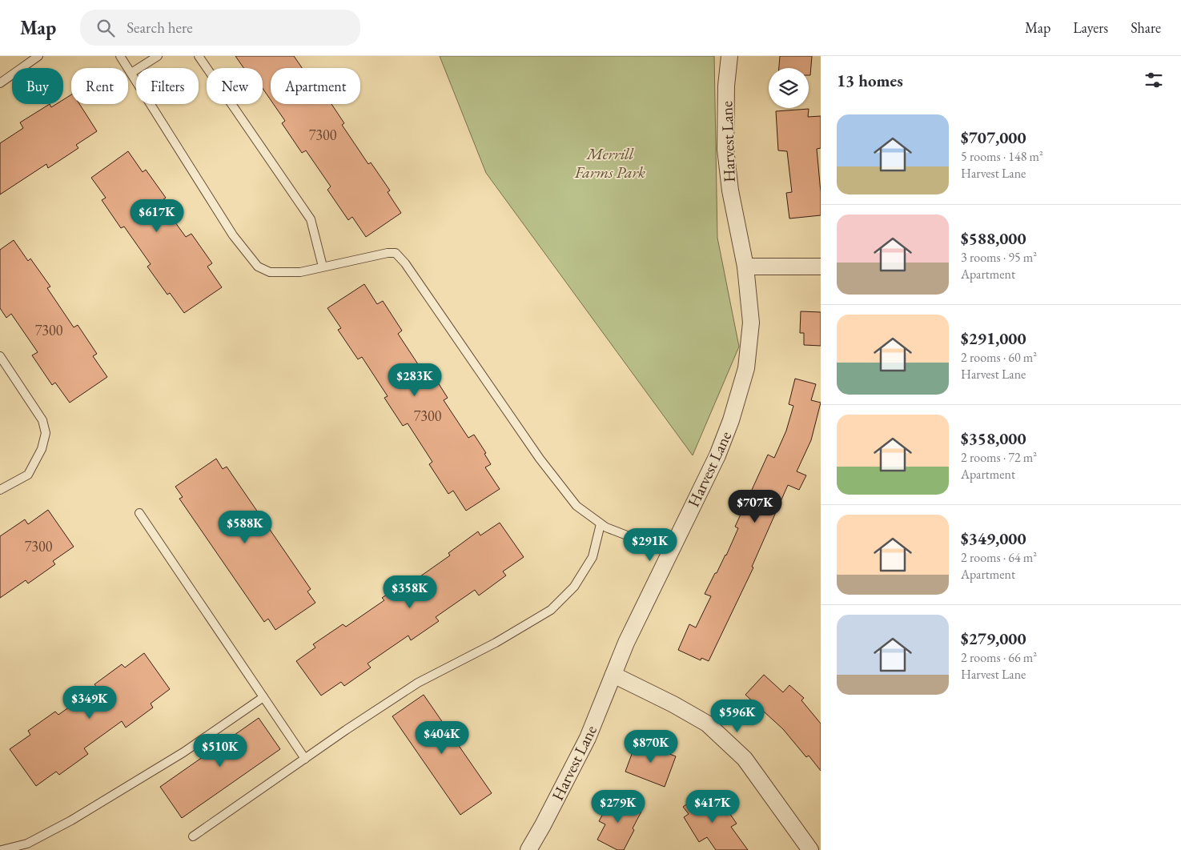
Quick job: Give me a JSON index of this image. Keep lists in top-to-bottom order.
{
  "streets": {
    "street": ["Harvest Lane"]
  },
  "parks": ["Merrill Farms Park"],
  "house_numbers": [
    "7300",
    "7300",
    "7300",
    "7300"
  ],
  "page": {
    "header": "Map",
    "search": "Search here",
    "nav": ["Map", "Layers", "Share"],
    "heading": "13 homes",
    "chip": [
      "Buy",
      "Rent",
      "Filters",
      "New",
      "Apartment"
    ],
    "list": [
      {
        "name": "$707,000",
        "note": "5 rooms · 148 m² · Harvest Lane"
      },
      {
        "name": "$588,000",
        "note": "3 rooms · 95 m² · Apartment"
      },
      {
        "name": "$291,000",
        "note": "2 rooms · 60 m² · Harvest Lane"
      },
      {
        "name": "$358,000",
        "note": "2 rooms · 72 m² · Apartment"
      },
      {
        "name": "$349,000",
        "note": "2 rooms · 64 m² · Apartment"
      },
      {
        "name": "$279,000",
        "note": "2 rooms · 66 m² · Harvest Lane"
      }
    ],
    "price": [
      "$617K",
      "$283K",
      "$707K",
      "$588K",
      "$291K",
      "$358K",
      "$349K",
      "$596K",
      "$404K",
      "$870K",
      "$510K",
      "$279K",
      "$417K"
    ]
  }
}
